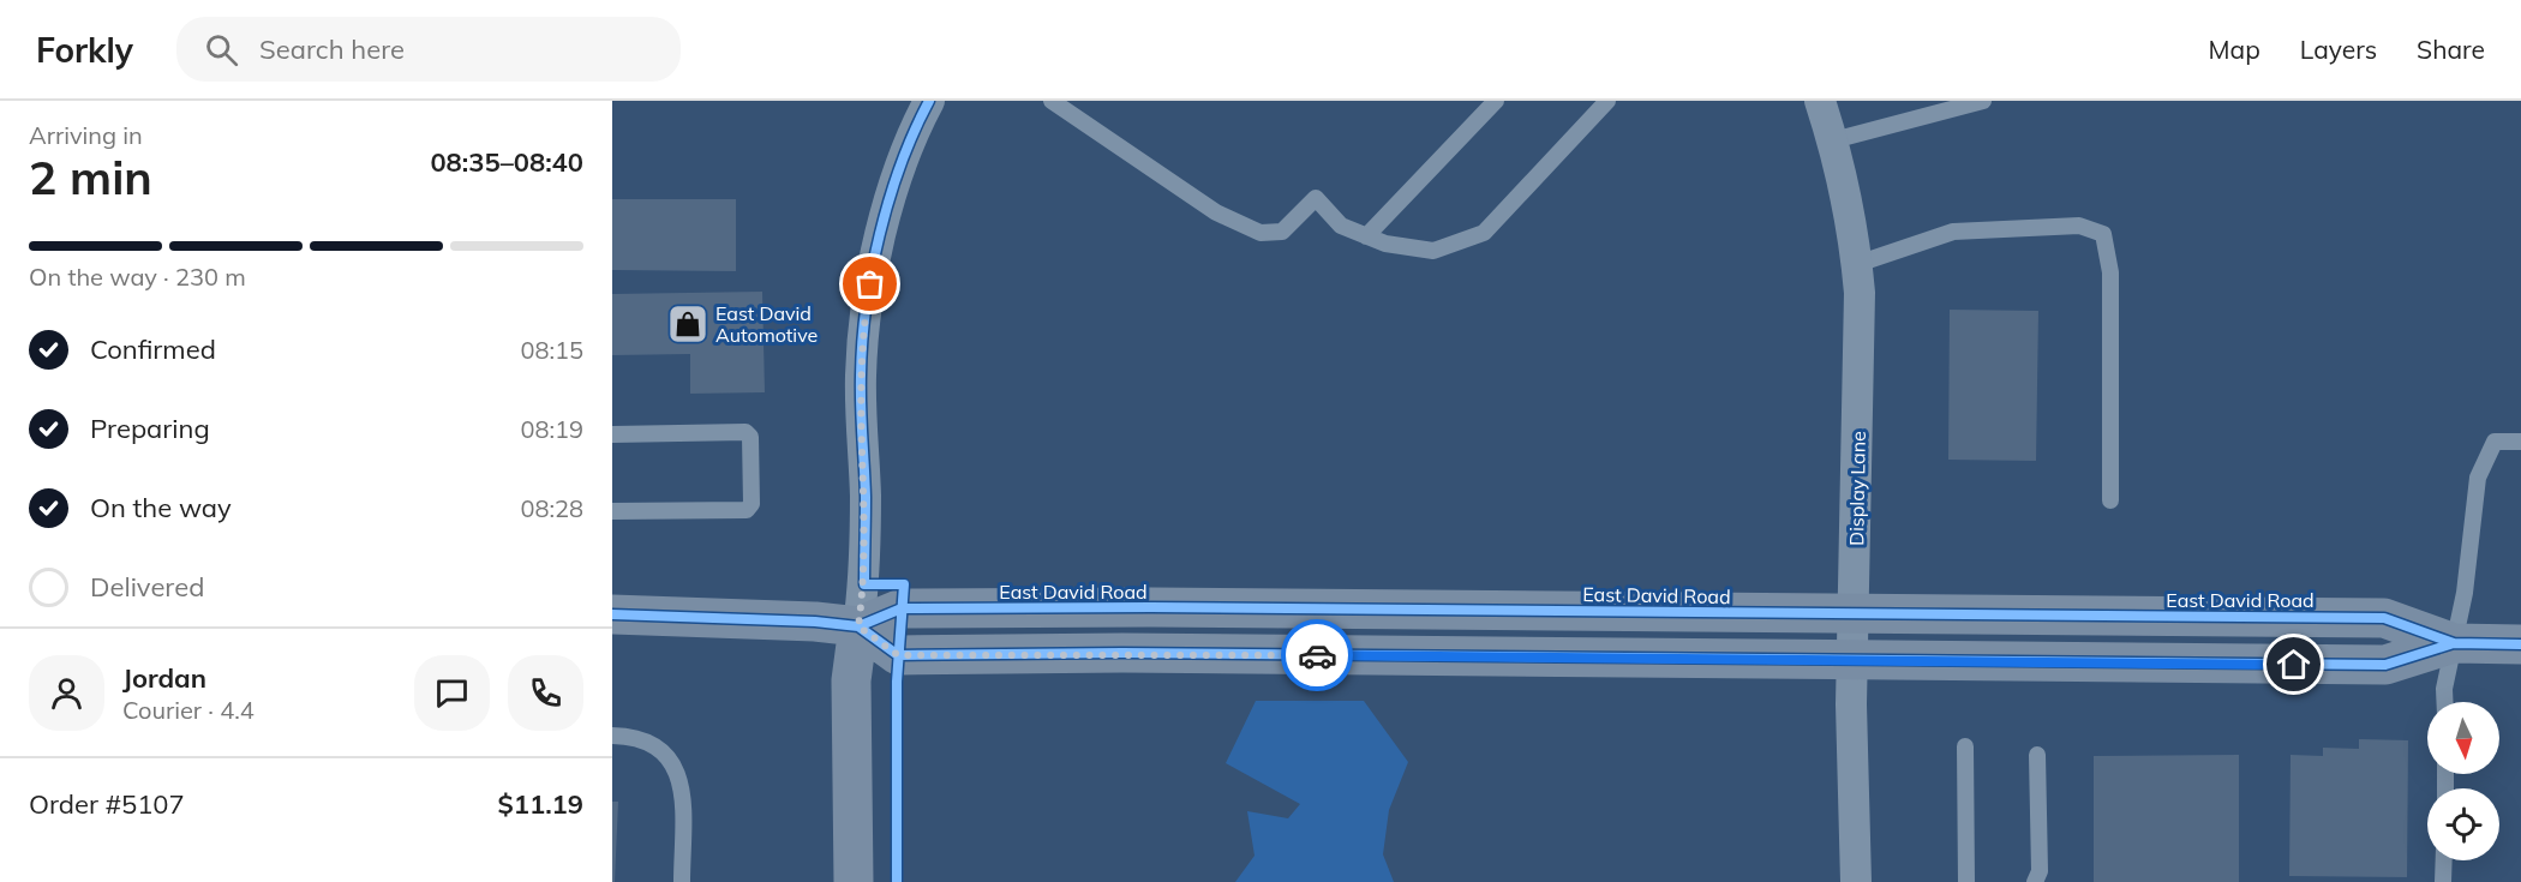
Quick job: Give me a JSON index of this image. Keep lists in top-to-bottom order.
{
  "streets": {
    "street": ["Display Lane", "East David Road"]
  },
  "crossings": [
    ["Display Lane", "East David Road"]
  ],
  "places": {
    "shop": ["East David Automotive"]
  },
  "north": "bottom",
  "page": {
    "header": "Forkly",
    "search": "Search here",
    "nav": ["Map", "Layers", "Share"],
    "heading": ["2 min", "Arriving in", "08:35–08:40"],
    "panel": [
      "Jordan",
      "Courier · 4.4",
      "Order #5107",
      "$11.19"
    ],
    "bar": "On the way · 230 m",
    "list": [
      ["Confirmed", "08:15"],
      ["Preparing", "08:19"],
      ["On the way", "08:28"],
      "Delivered"
    ]
  }
}
